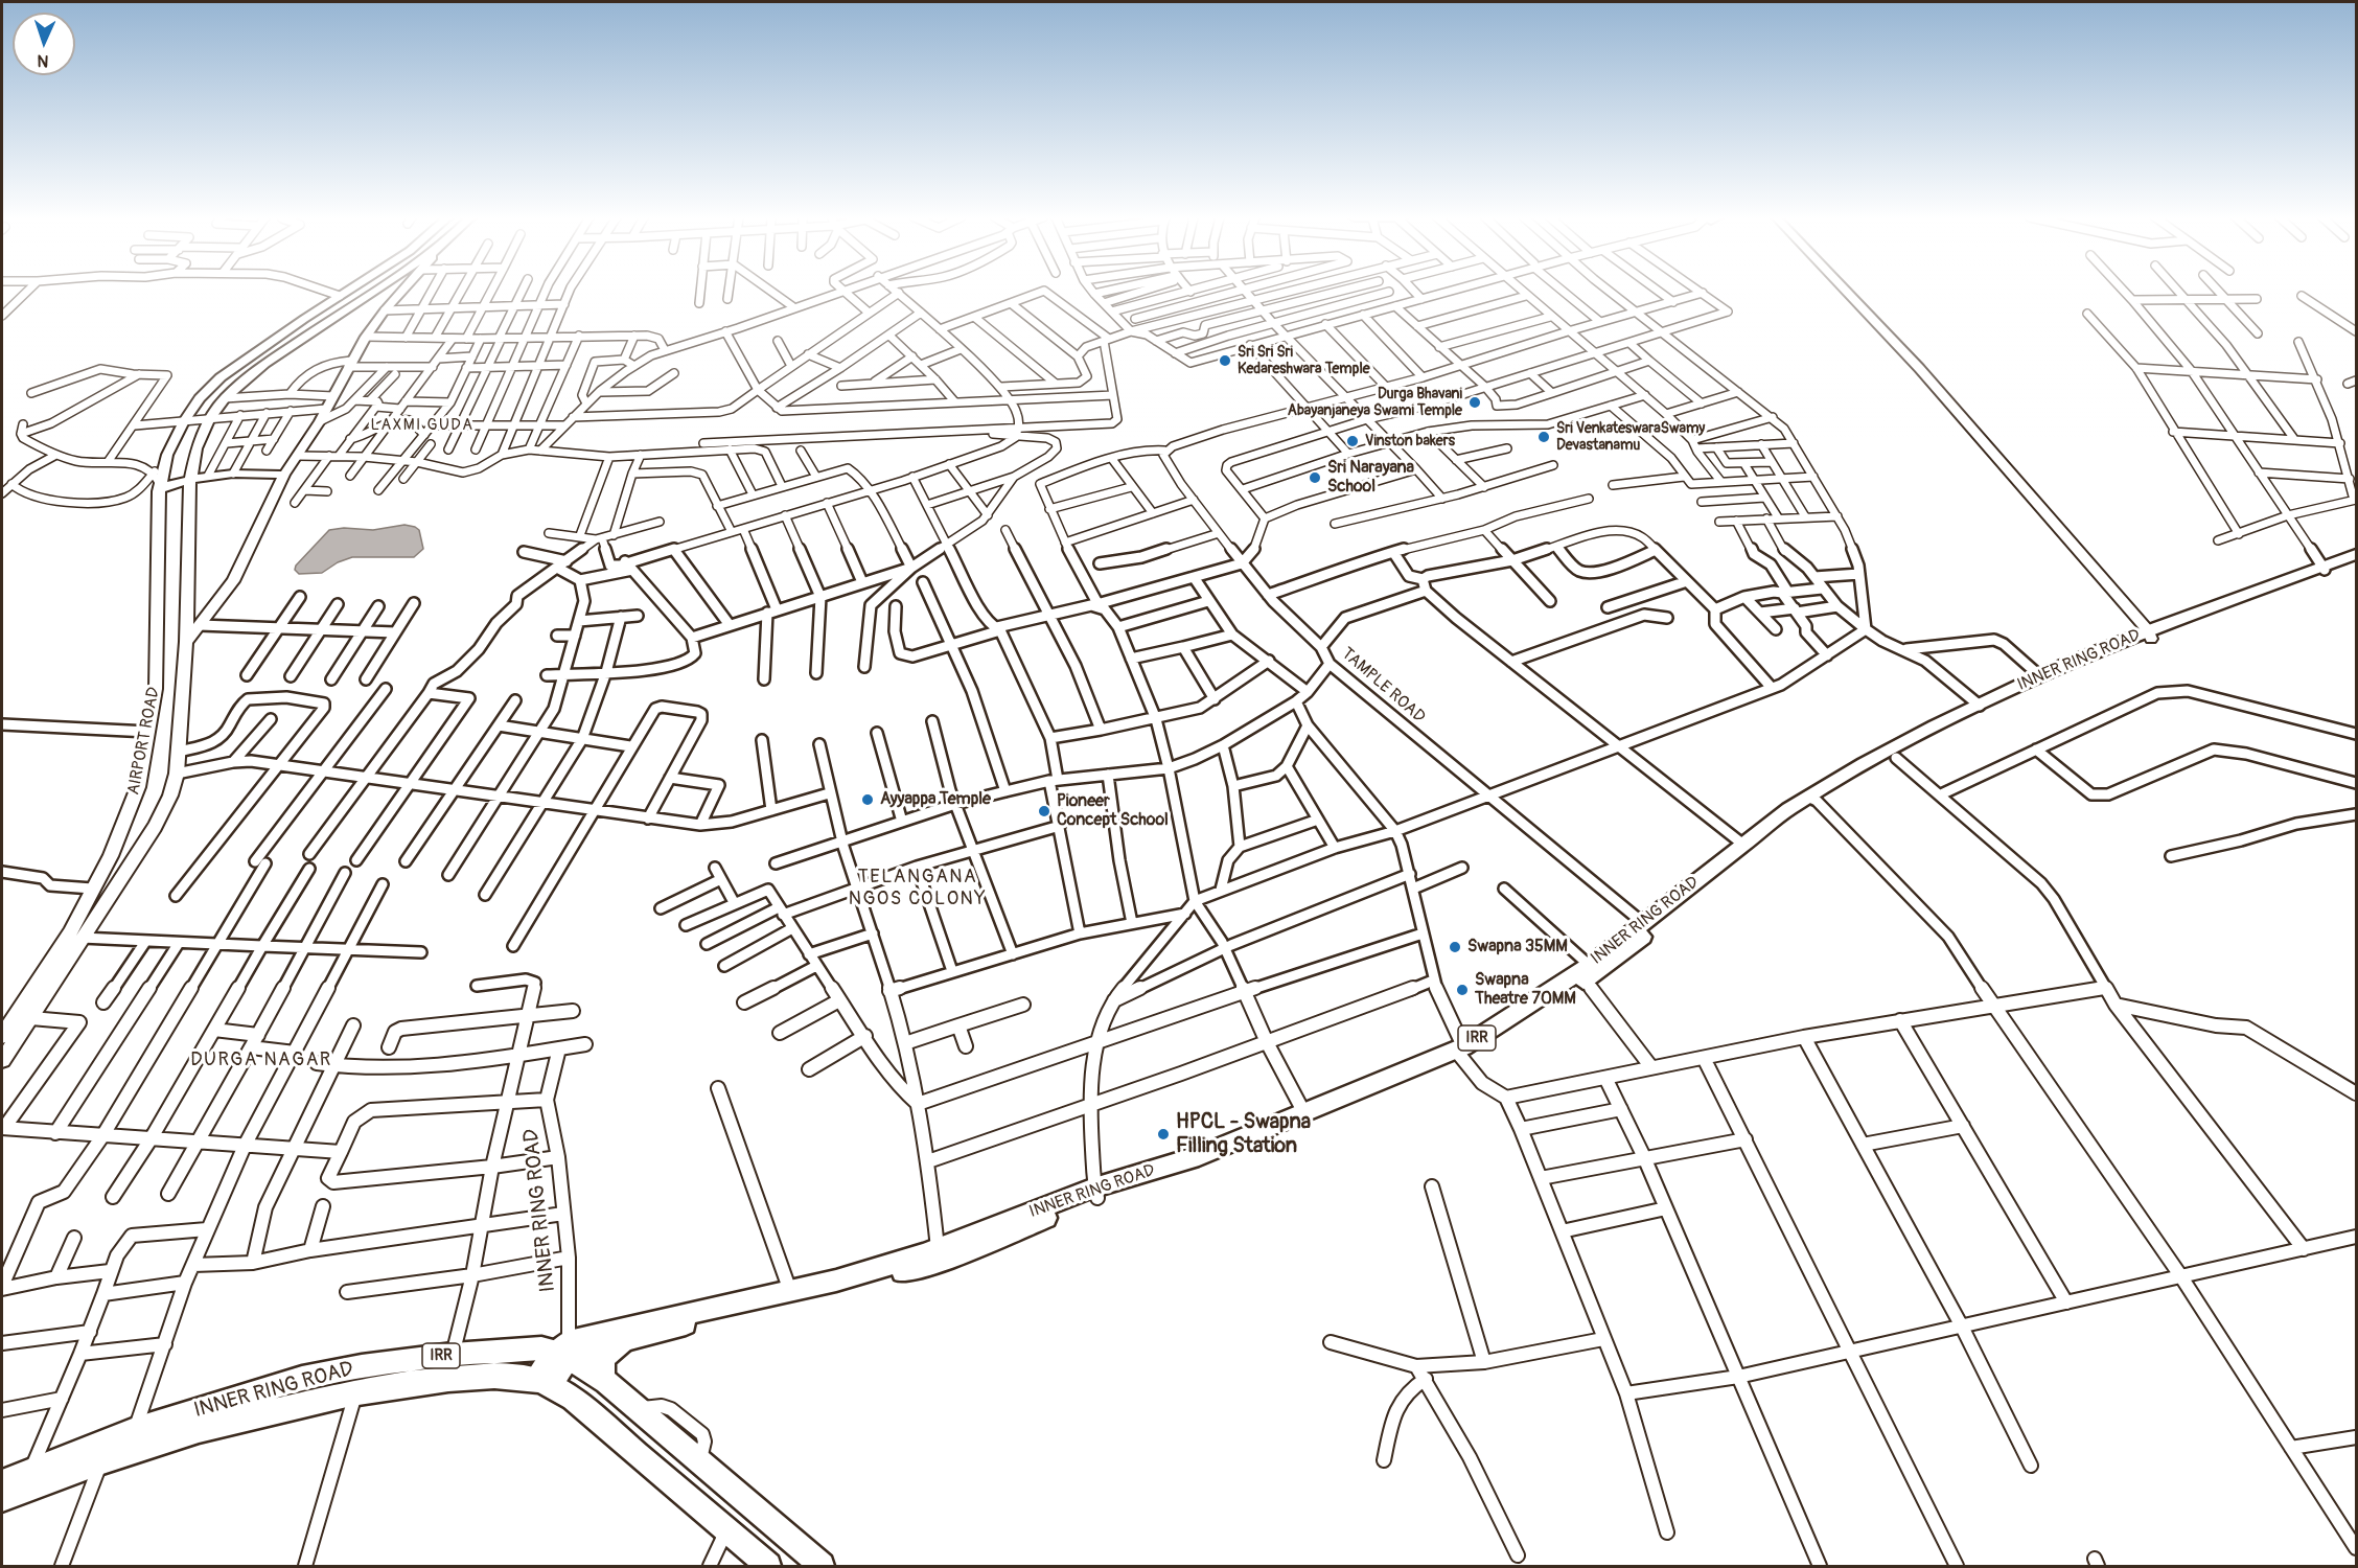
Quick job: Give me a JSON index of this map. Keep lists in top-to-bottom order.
{
  "streets": {
    "highway": ["INNER RING ROAD", "IRR"],
    "main road": ["AIRPORT ROAD"],
    "street": ["TAMPLE ROAD"]
  },
  "crossings": [
    ["INNER RING ROAD", "TAMPLE ROAD"]
  ],
  "districts": ["LAXMI GUDA", "TELANGANA NGOS COLONY", "DURGA NAGAR"],
  "places": [
    "Sri Sri Sri Kedareshwara Temple",
    "Durga Bhavani Abayanjaneya Swami Temple",
    "Sri VenkateswaraSwamy Devastanamu",
    "Vinston bakers",
    "Sri Narayana School",
    "Ayyappa Temple",
    "Pioneer Concept School",
    "Swapna 35MM",
    "Swapna Theatre 70MM",
    "HPCL - Swapna Filling Station"
  ],
  "north": "bottom"
}
